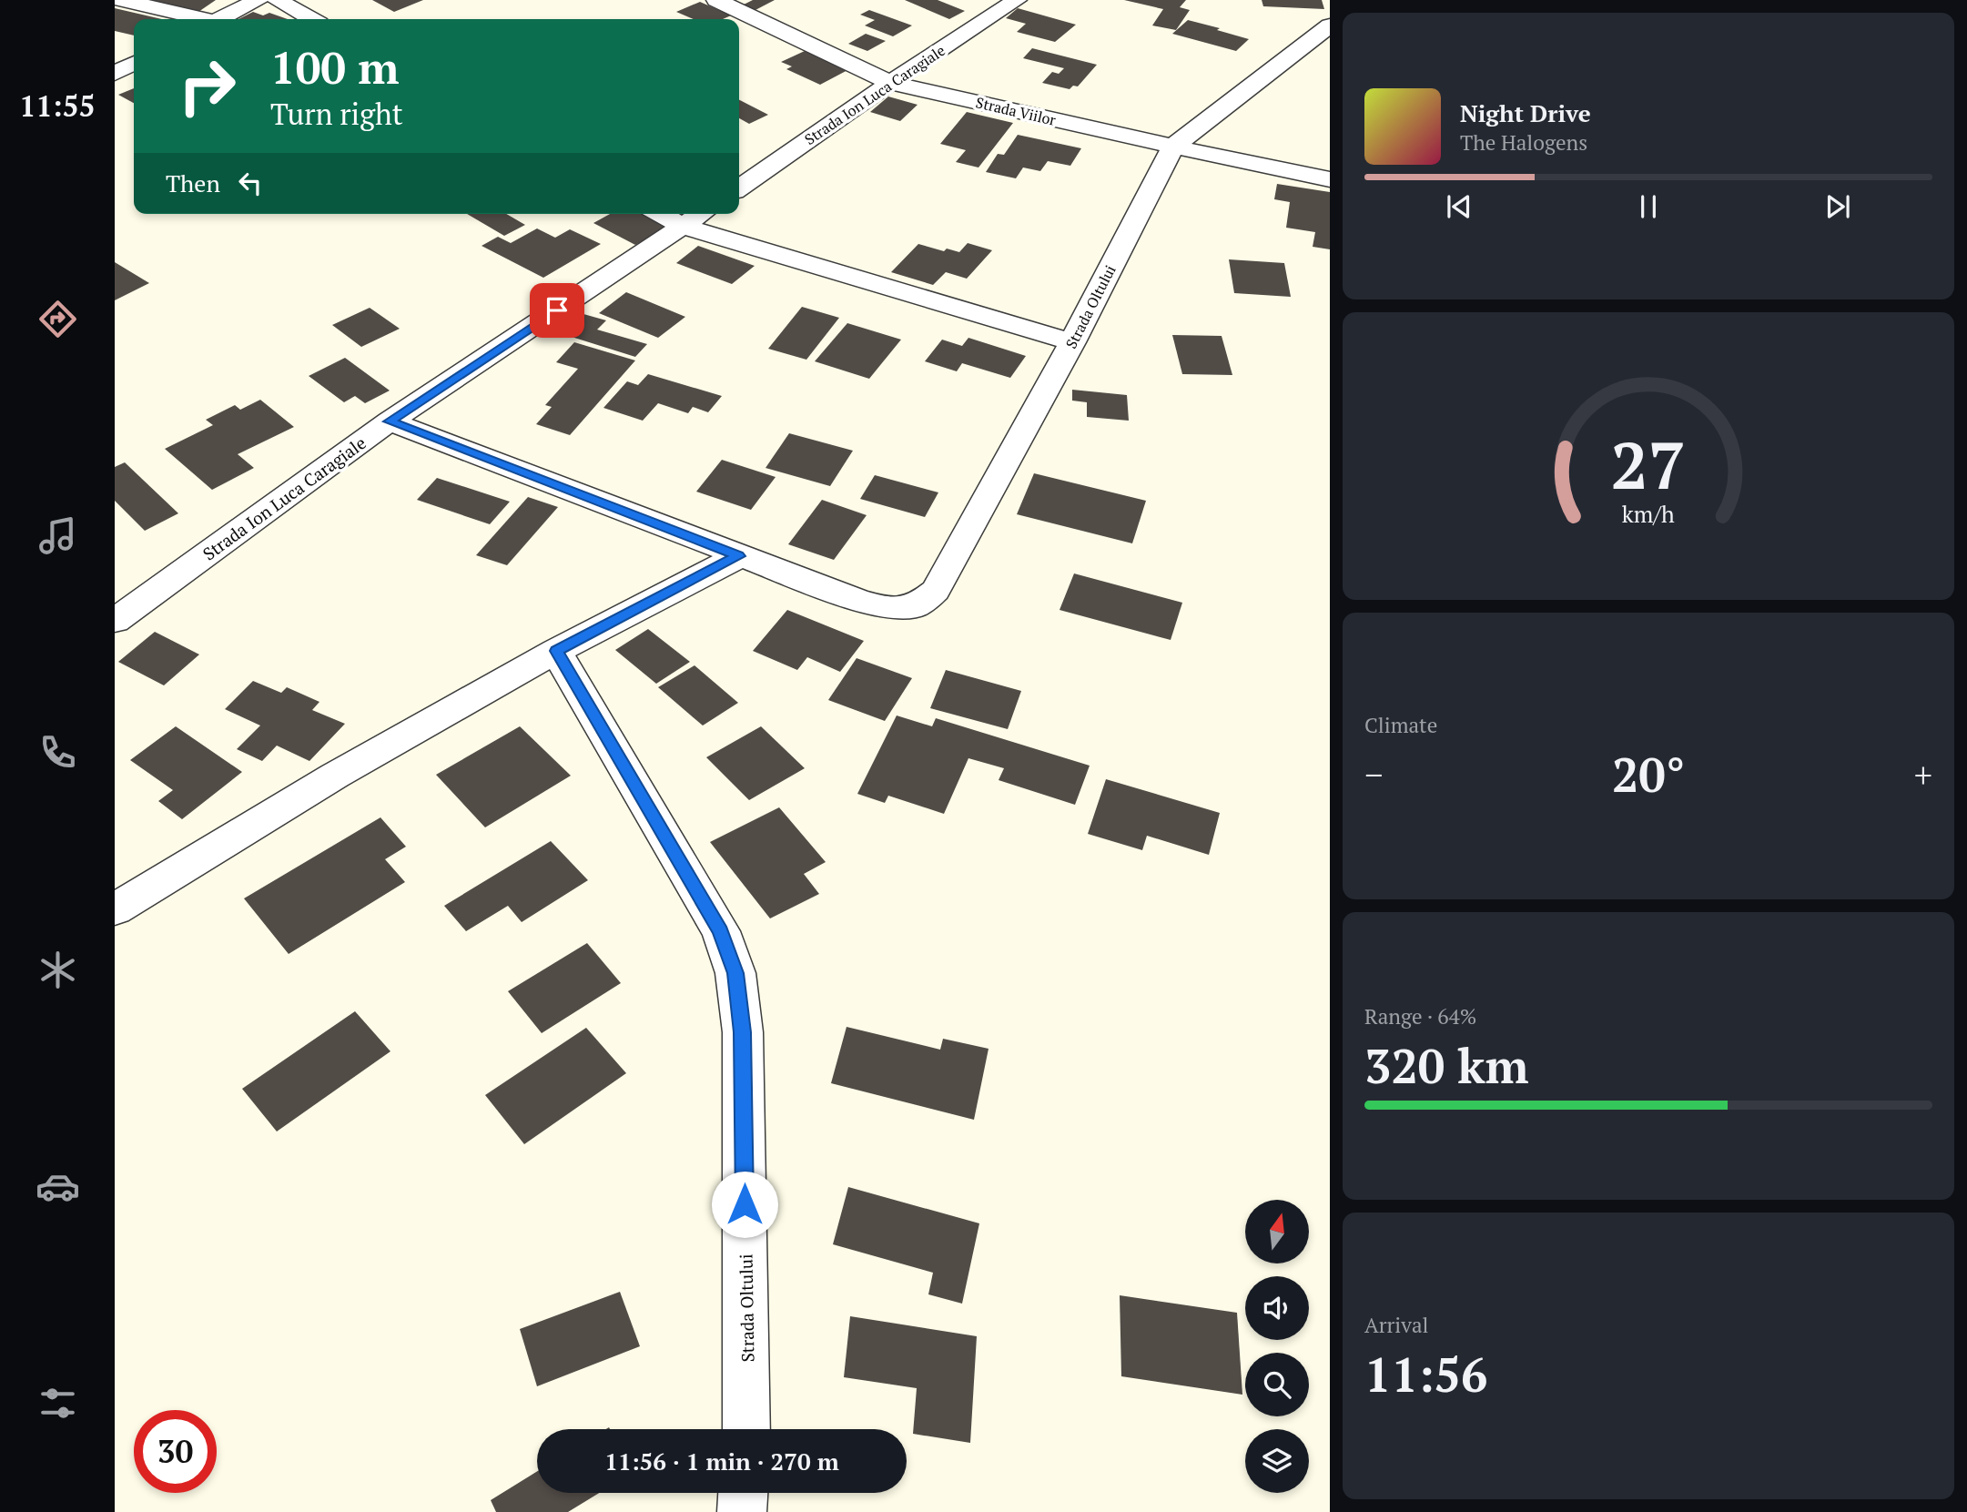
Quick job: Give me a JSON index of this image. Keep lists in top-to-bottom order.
{
  "streets": {
    "street": ["Strada Ion Luca Caragiale", "Strada Viilor", "Strada Oltului"]
  },
  "crossings": [
    ["Strada Ion Luca Caragiale", "Strada Viilor"],
    ["Strada Viilor", "Strada Oltului"]
  ],
  "north": "top",
  "page": {
    "tabs": "11:55",
    "turn": ["100 m", "Turn right"],
    "song": ["Night Drive", "The Halogens"],
    "then": "Then",
    "tile": [
      "Climate",
      ["Range · 64%", "320 km"],
      ["Arrival", "11:56"]
    ],
    "heat": ["−", "20°", "+"],
    "limit": "30",
    "trip": "11:56 · 1 min · 270 m",
    "gauge": ["27", "km/h"]
  }
}
